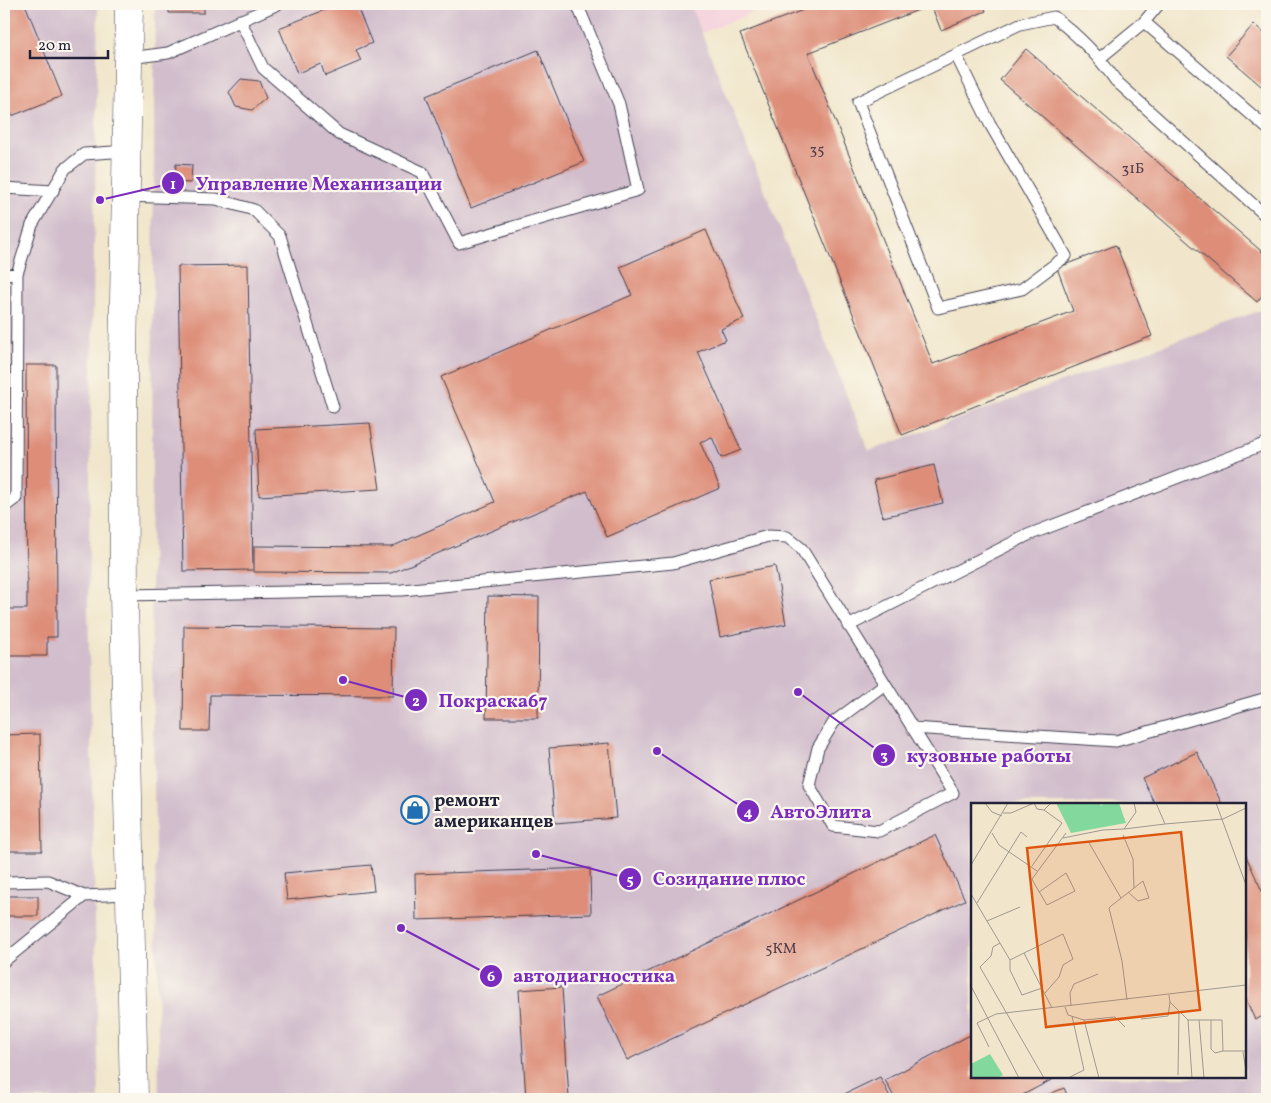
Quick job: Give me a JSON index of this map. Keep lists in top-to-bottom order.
{
  "places": {
    "other": [
      "Управление Механизации",
      "Покраска67",
      "кузовные работы",
      "АвтоЭлита",
      "Созидание плюс",
      "автодиагностика"
    ],
    "shop": ["ремонт американцев"]
  },
  "house_numbers": ["35", "31Б", "5КМ"],
  "scale_bar": "20 m"
}
